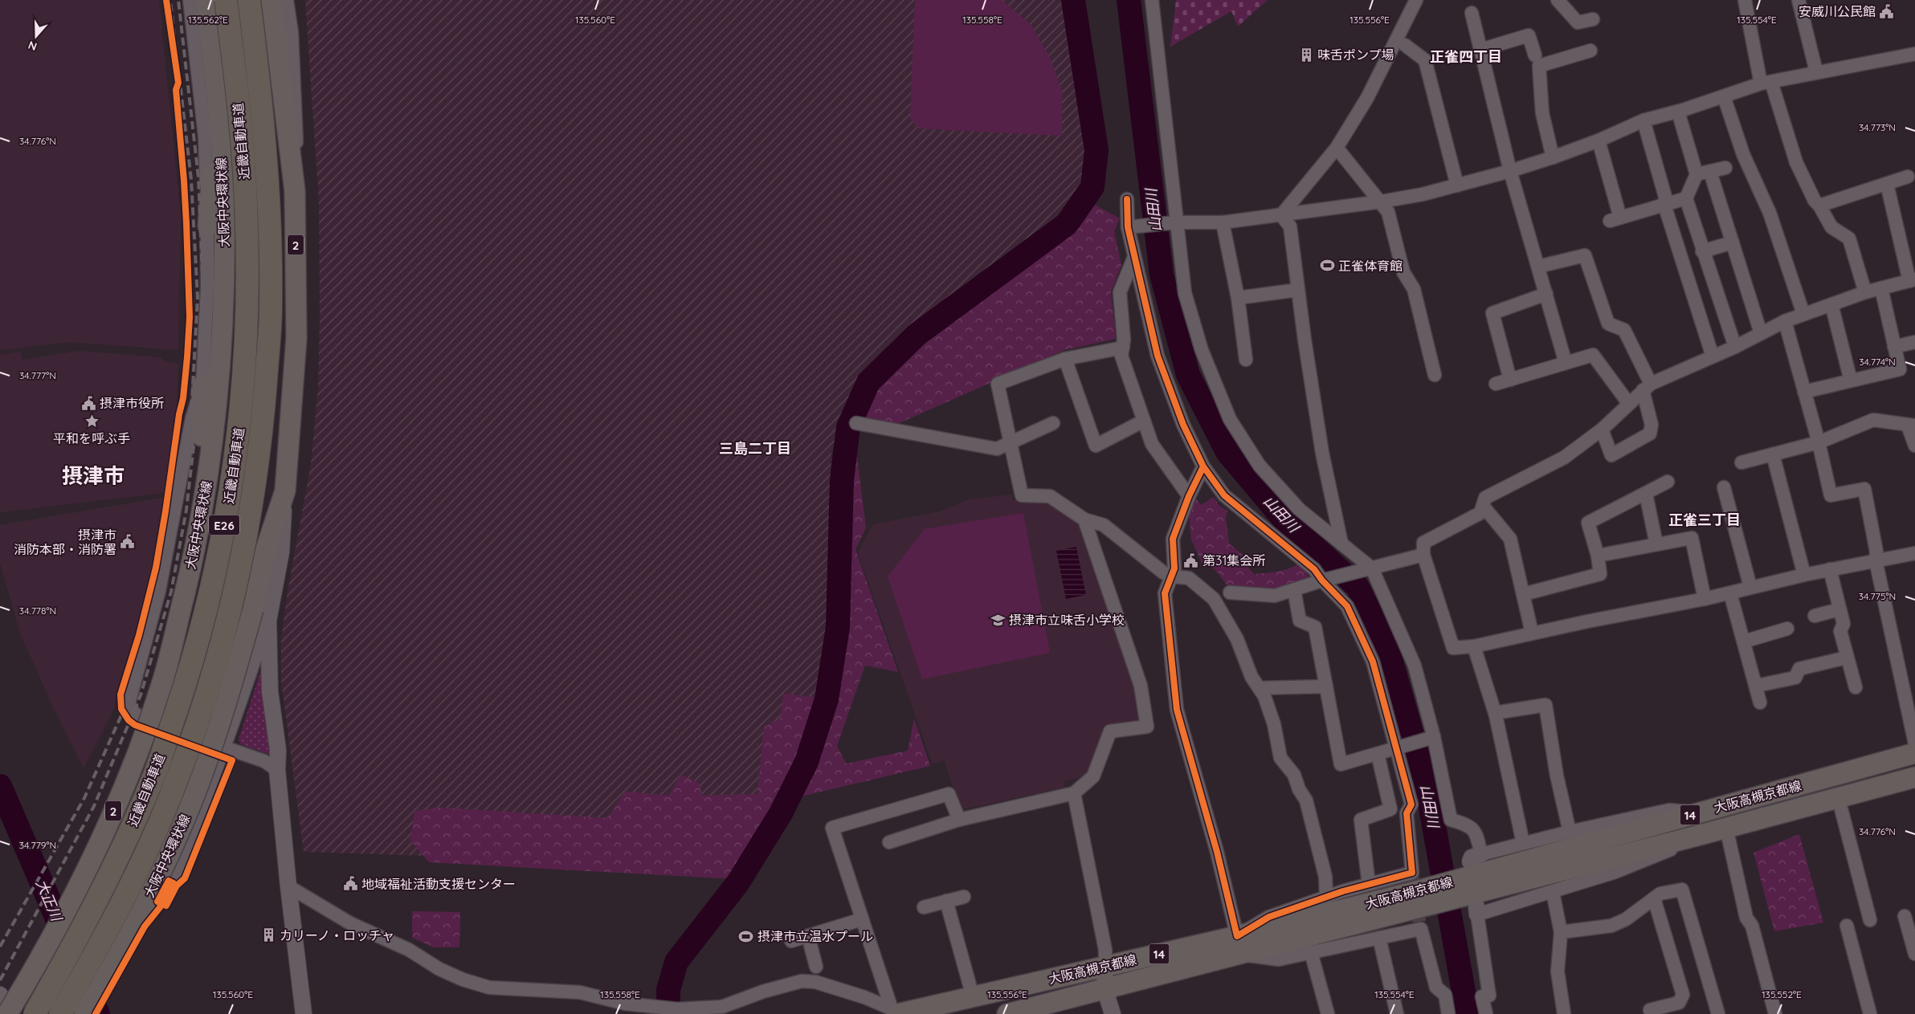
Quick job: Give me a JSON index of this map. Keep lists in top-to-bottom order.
{
  "streets": {
    "highway": ["近畿自動車道", "E26"],
    "main road": [
      "大阪中央環状線",
      "2",
      "大阪高槻京都線",
      "14"
    ]
  },
  "districts": [
    "正雀四丁目",
    "三島二丁目",
    "摂津市",
    "正雀三丁目"
  ],
  "water": ["山田川", "大正川"],
  "places": {
    "public building": [
      "安威川公民館",
      "摂津市役所",
      "摂津市 消防本部・消防署",
      "第31集会所",
      "地域福祉活動支援センター"
    ],
    "building": ["味舌ポンプ場", "カリーノ・ロッチャ"],
    "sports": ["正雀体育館", "摂津市立温水プール"],
    "place": ["平和を呼ぶ手"],
    "school or university": ["摂津市立味舌小学校"]
  },
  "north": "bottom",
  "coordinates": [
    "135.562°E",
    "135.560°E",
    "135.558°E",
    "135.556°E",
    "135.554°E",
    "34.773°N",
    "34.776°N",
    "34.774°N",
    "34.777°N",
    "34.775°N",
    "34.778°N",
    "34.779°N",
    "135.552°E"
  ]
}
